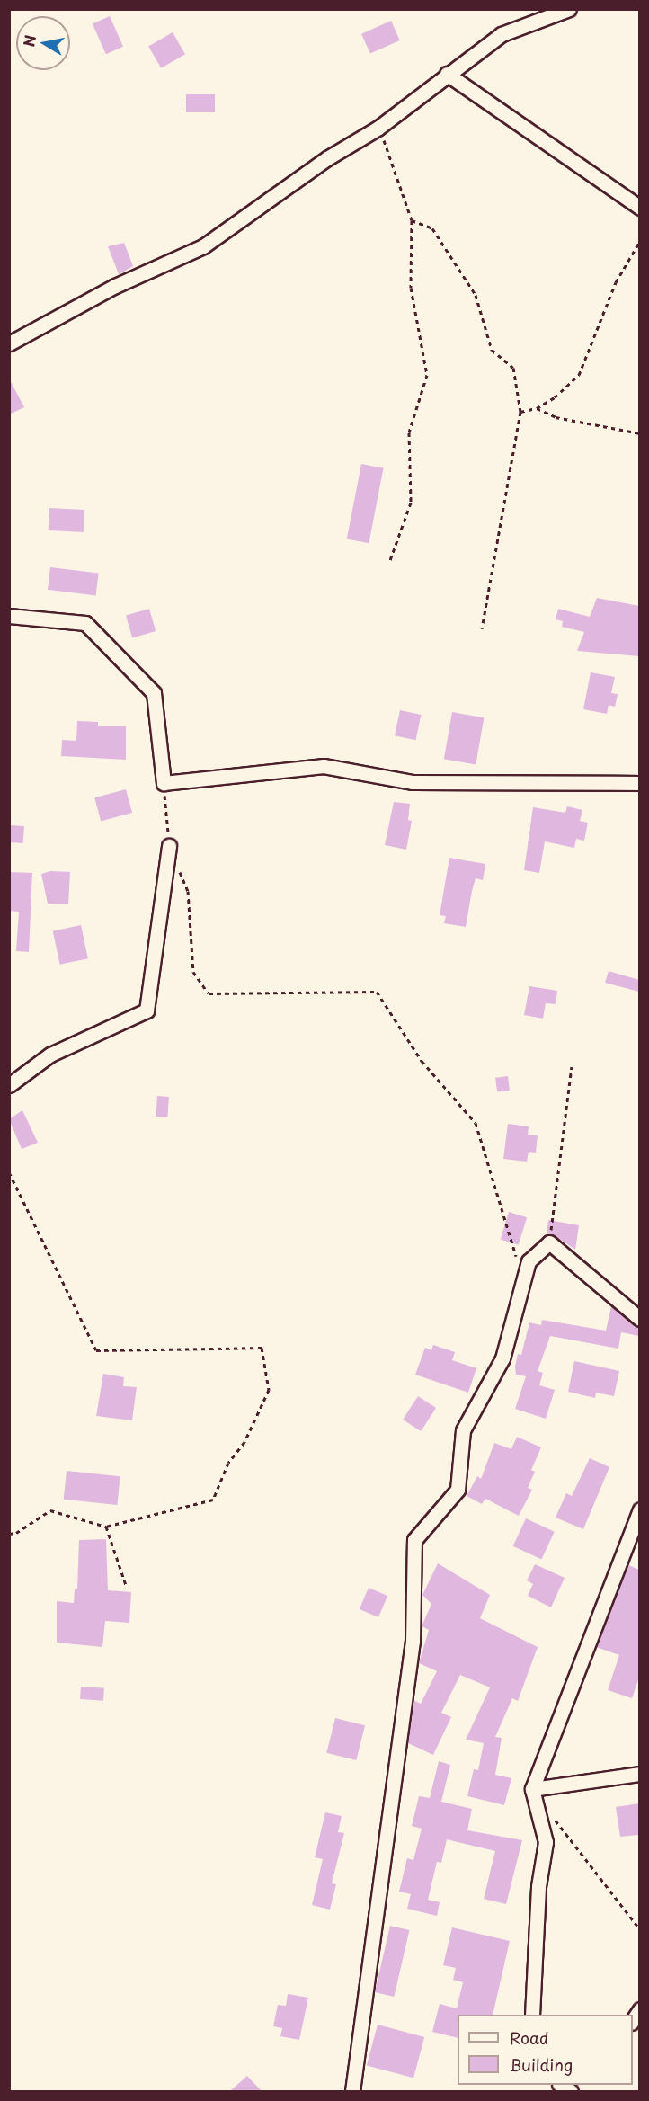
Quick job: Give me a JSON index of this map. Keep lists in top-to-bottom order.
{
  "legend": ["Road", "Building"],
  "north": "left"
}
